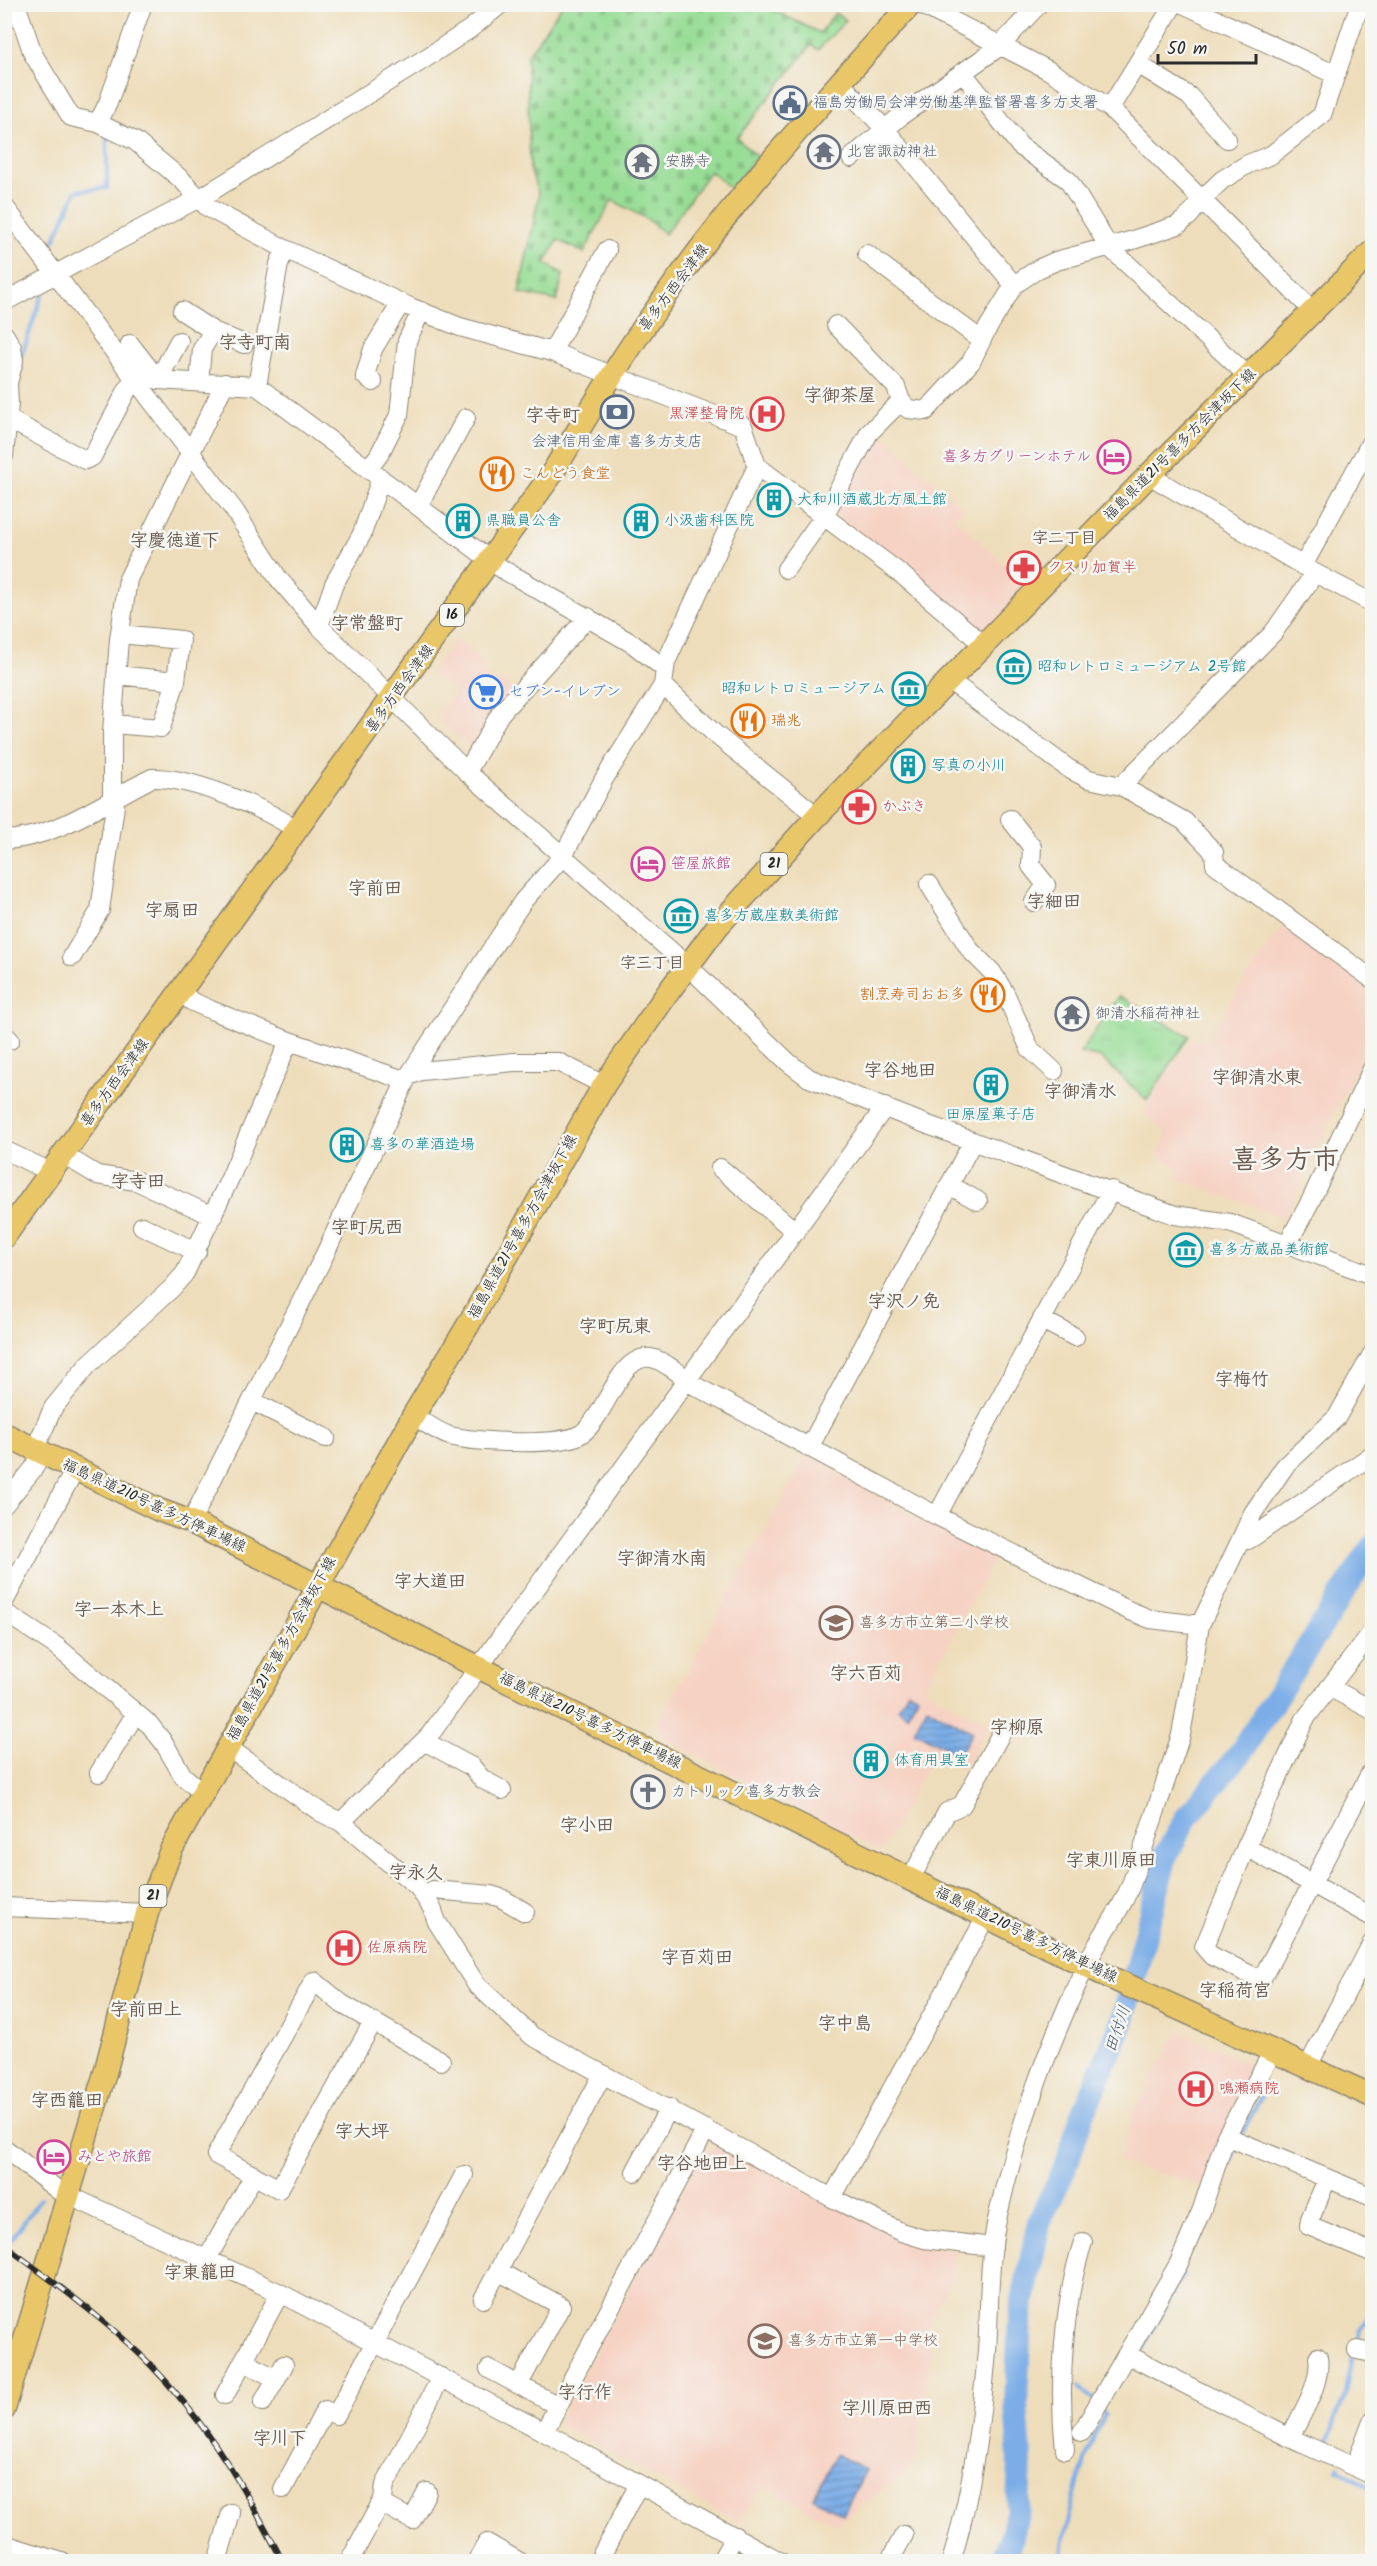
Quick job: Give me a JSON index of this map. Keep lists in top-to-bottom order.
{
  "streets": {
    "main road": [
      "喜多方西会津線",
      "福島県道21号喜多方会津坂下線",
      "16",
      "21",
      "福島県道210号喜多方停車場線"
    ]
  },
  "crossings": [
    ["福島県道21号喜多方会津坂下線", "福島県道210号喜多方停車場線"]
  ],
  "districts": [
    "字寺町南",
    "字御茶屋",
    "字寺町",
    "字二丁目",
    "字慶徳道下",
    "字常盤町",
    "字前田",
    "字細田",
    "字扇田",
    "字三丁目",
    "字谷地田",
    "字御清水東",
    "字御清水",
    "喜多方市",
    "字寺田",
    "字町尻西",
    "字沢ノ免",
    "字町尻東",
    "字梅竹",
    "字御清水南",
    "字大道田",
    "字一本木上",
    "字六百苅",
    "字柳原",
    "字小田",
    "字東川原田",
    "字永久",
    "字百苅田",
    "字稲荷宮",
    "字前田上",
    "字中島",
    "字西籠田",
    "字大坪",
    "字谷地田上",
    "字東籠田",
    "字行作",
    "字川原田西",
    "字川下"
  ],
  "water": ["田付川"],
  "places": {
    "public building": ["福島労働局会津労働基準監督署喜多方支署"],
    "temple": ["北宮諏訪神社", "安勝寺", "御清水稲荷神社"],
    "bank": ["会津信用金庫 喜多方支店"],
    "hospital": ["黒澤整骨院", "佐原病院", "鳴瀬病院"],
    "hotel": ["喜多方グリーンホテル", "笹屋旅館", "みとや旅館"],
    "restaurant": ["こんどう食堂", "瑞兆", "割烹寿司おお多"],
    "building": [
      "大和川酒蔵北方風土館",
      "県職員公舎",
      "小汲歯科医院",
      "写真の小川",
      "田原屋菓子店",
      "喜多の華酒造場",
      "体育用具室"
    ],
    "pharmacy": ["クスリ加賀半", "かぶき"],
    "museum": [
      "昭和レトロミュージアム 2号館",
      "昭和レトロミュージアム",
      "喜多方蔵座敷美術館",
      "喜多方蔵品美術館"
    ],
    "supermarket": ["セブン-イレブン"],
    "school or university": ["喜多方市立第二小学校", "喜多方市立第一中学校"],
    "church": ["カトリック喜多方教会"]
  },
  "scale_bar": "50 m"
}
